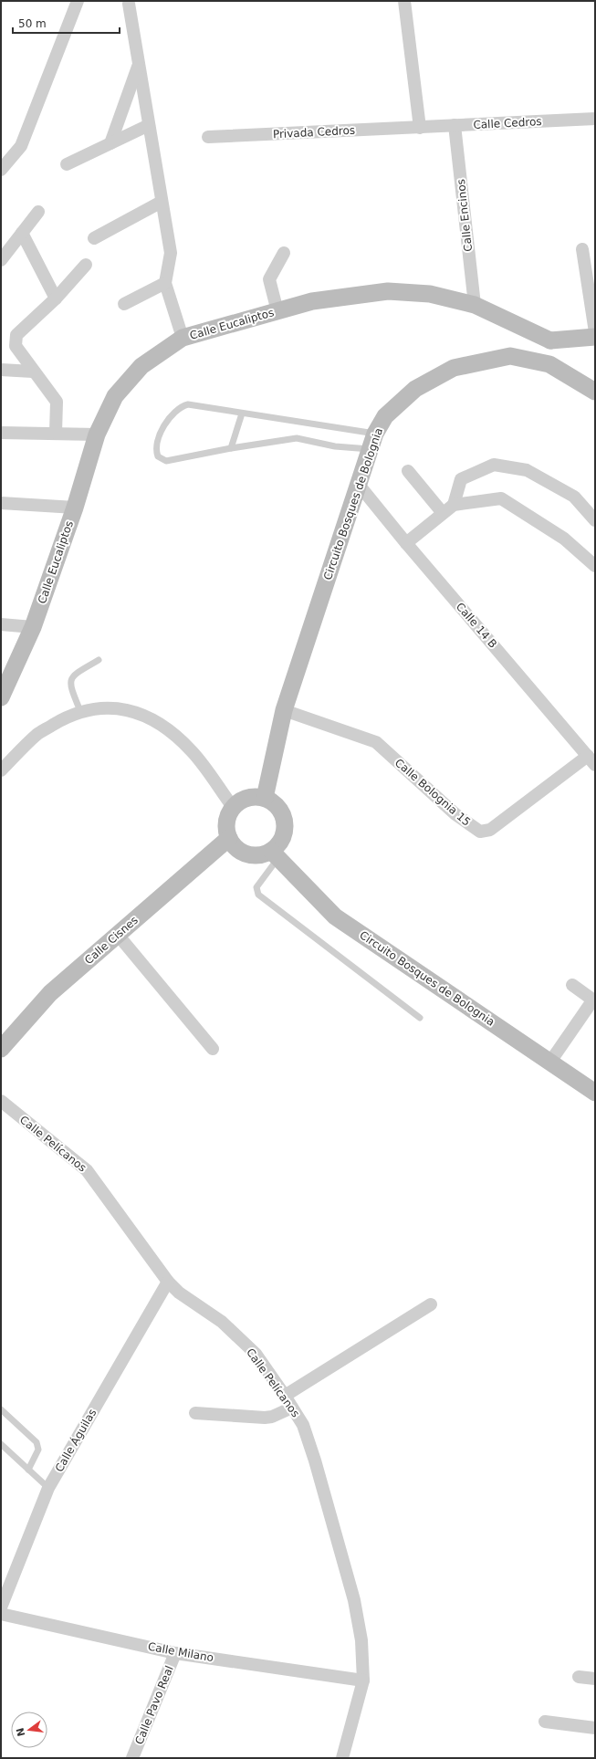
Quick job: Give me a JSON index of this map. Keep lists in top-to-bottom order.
{
  "streets": {
    "main road": ["Calle Eucaliptos", "Circuito Bosques de Bolognia", "Calle Cisnes"],
    "street": [
      "Calle Cedros",
      "Privada Cedros",
      "Calle Encinos",
      "Calle 14 B",
      "Calle Bolognia 15",
      "Calle Pelícanos",
      "Calle Águilas",
      "Calle Milano",
      "Calle Pavo Real"
    ]
  },
  "crossings": [
    ["Calle Cedros", "Privada Cedros"],
    ["Calle Cedros", "Calle Encinos"],
    ["Calle Encinos", "Calle Eucaliptos"],
    ["Circuito Bosques de Bolognia", "Calle 14 B"],
    ["Circuito Bosques de Bolognia", "Calle Bolognia 15"],
    ["Circuito Bosques de Bolognia", "Calle Cisnes"],
    ["Calle 14 B", "Calle Bolognia 15"],
    ["Calle Pelícanos", "Calle Águilas"],
    ["Calle Pelícanos", "Calle Milano"],
    ["Calle Milano", "Calle Pavo Real"]
  ],
  "scale_bar": "50 m",
  "north": "left"
}
